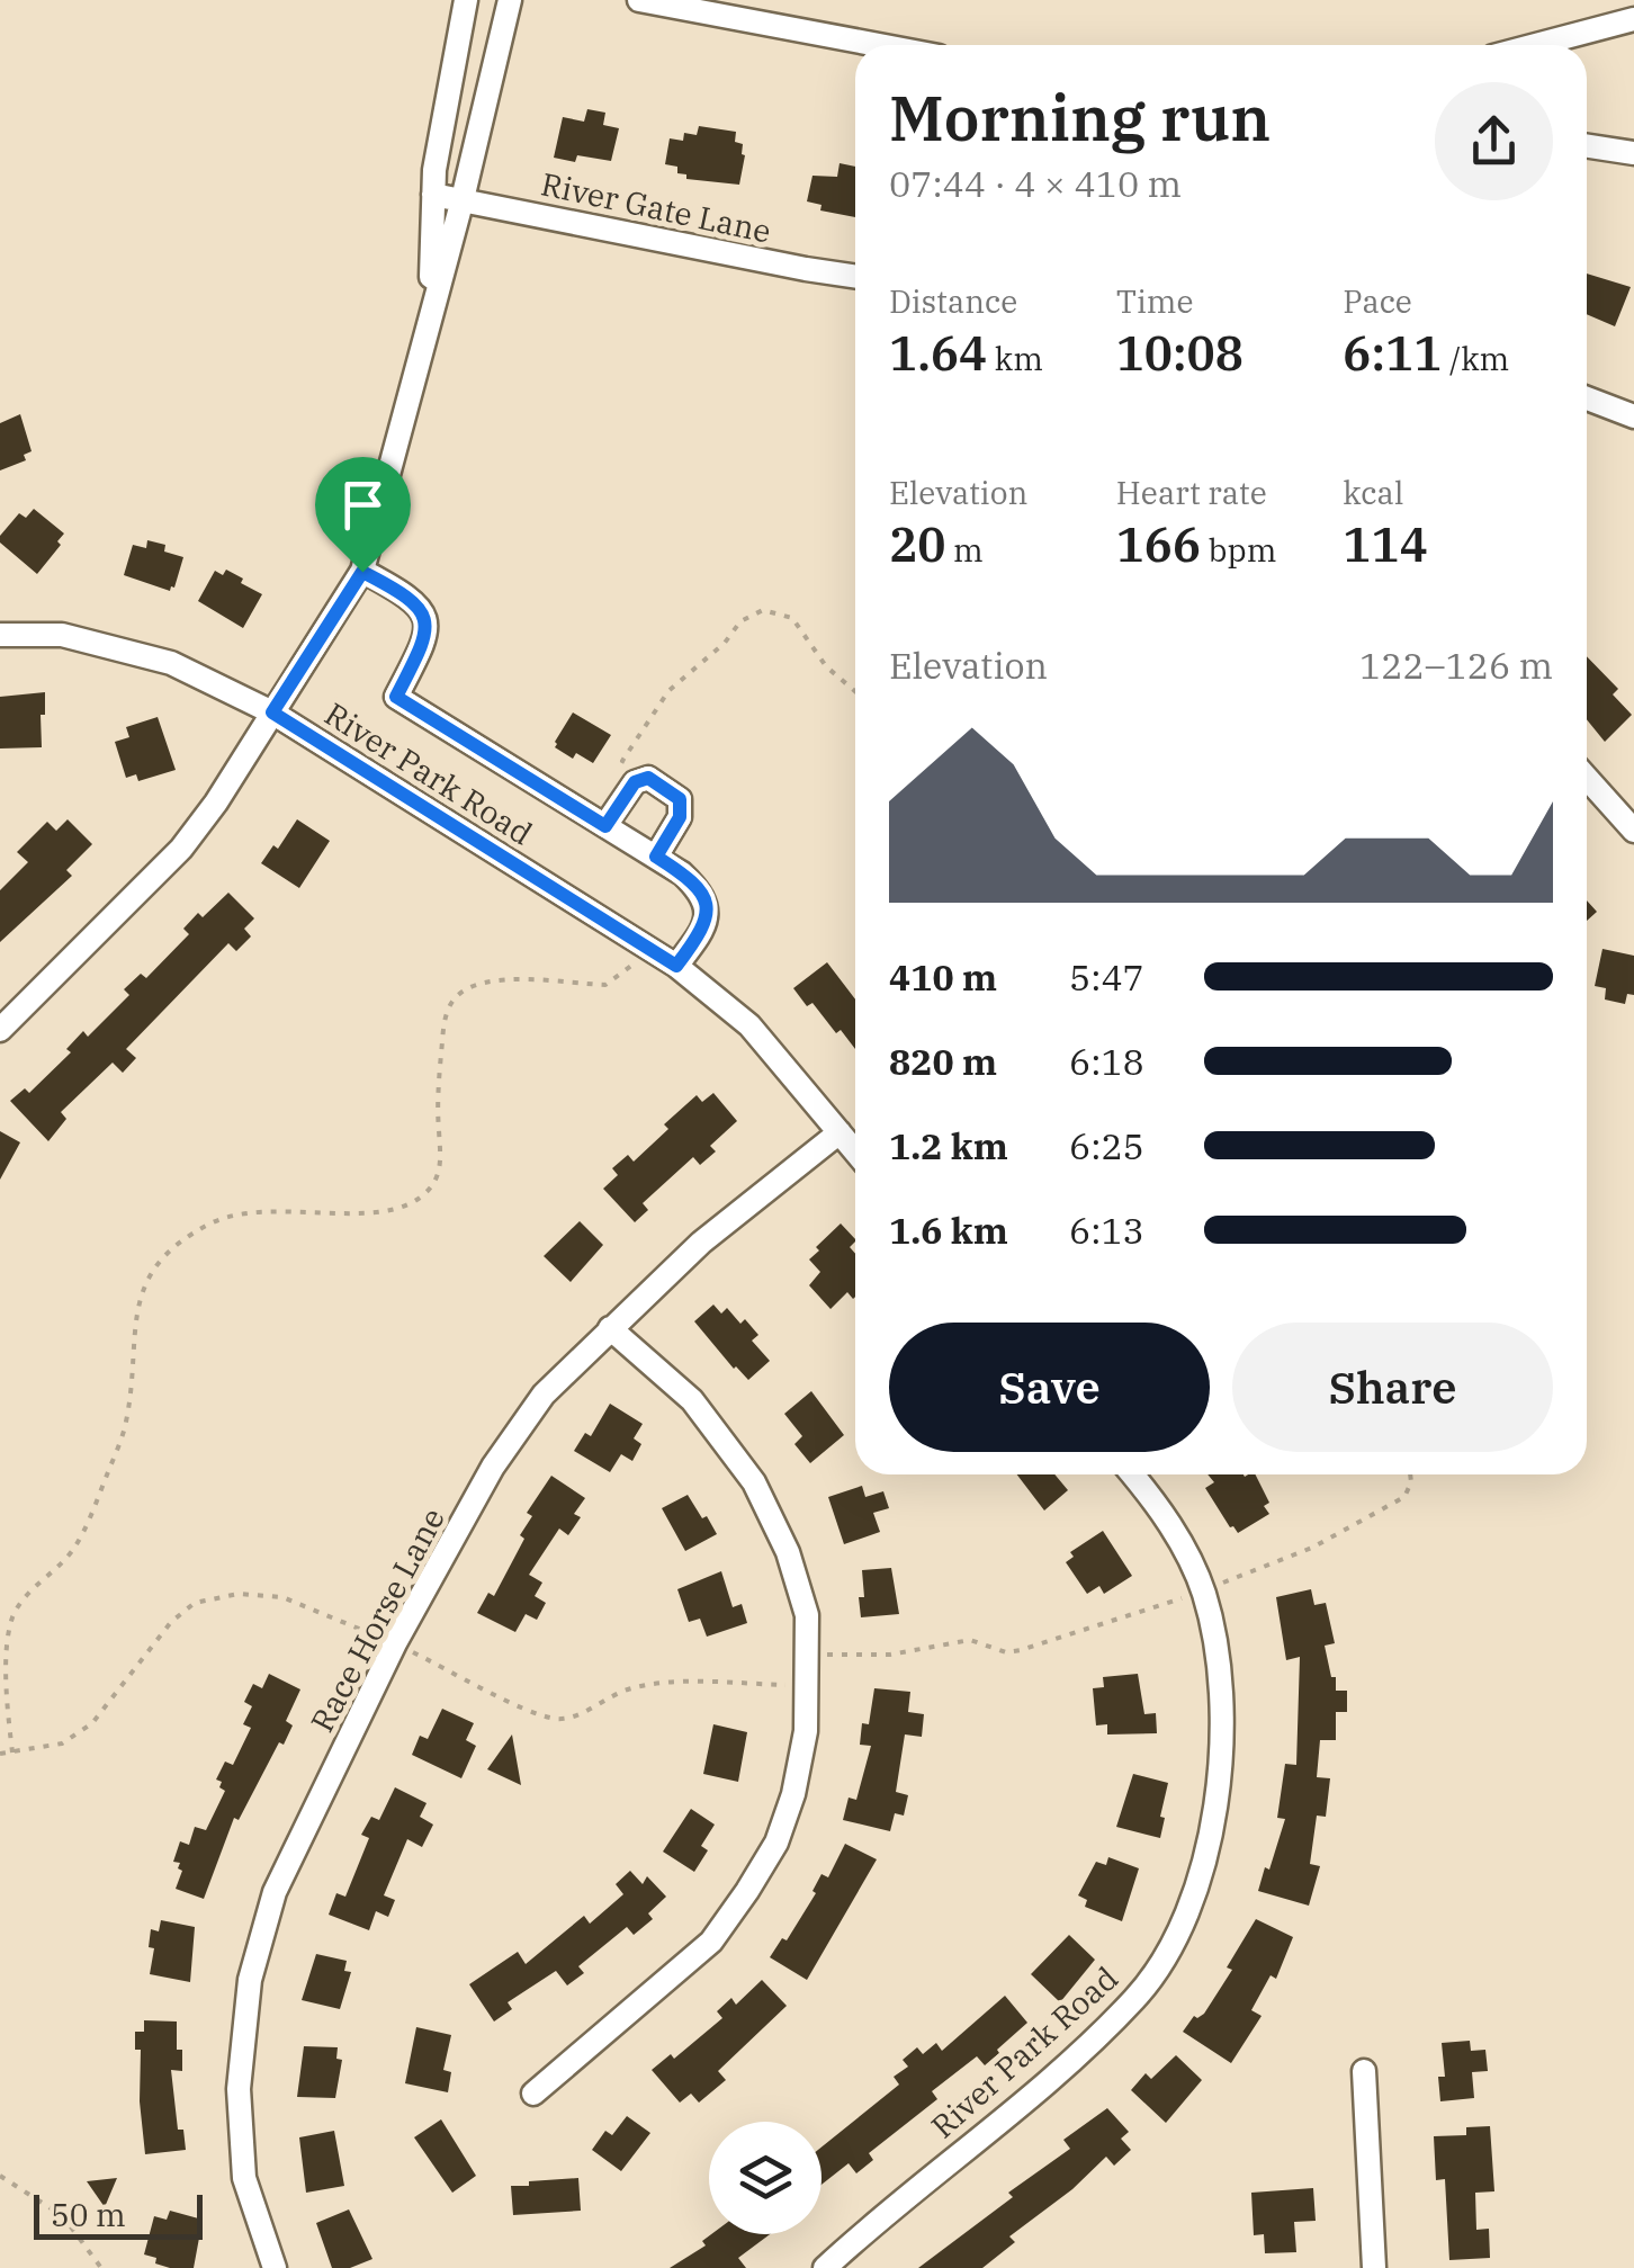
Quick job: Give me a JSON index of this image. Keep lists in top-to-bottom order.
{
  "streets": {
    "street": ["River Gate Lane", "River Park Road", "Race Horse Lane"]
  },
  "crossings": [
    ["River Park Road", "Race Horse Lane"]
  ],
  "scale_bar": "50 m",
  "page": {
    "heading": ["Morning run", "07:44 · 4 × 410 m"],
    "stats": [
      ["Distance", "1.64 km"],
      ["Time", "10:08"],
      ["Pace", "6:11 /km"],
      ["Elevation", "20 m"],
      ["Heart rate", "166 bpm"],
      ["kcal", "114"]
    ],
    "chart": ["Elevation", "122–126 m"],
    "list": [
      {
        "name": "410 m",
        "note": "5:47"
      },
      {
        "name": "820 m",
        "note": "6:18"
      },
      {
        "name": "1.2 km",
        "note": "6:25"
      },
      {
        "name": "1.6 km",
        "note": "6:13"
      }
    ],
    "buttons": ["Save", "Share"],
    "scale": "50 m"
  }
}
